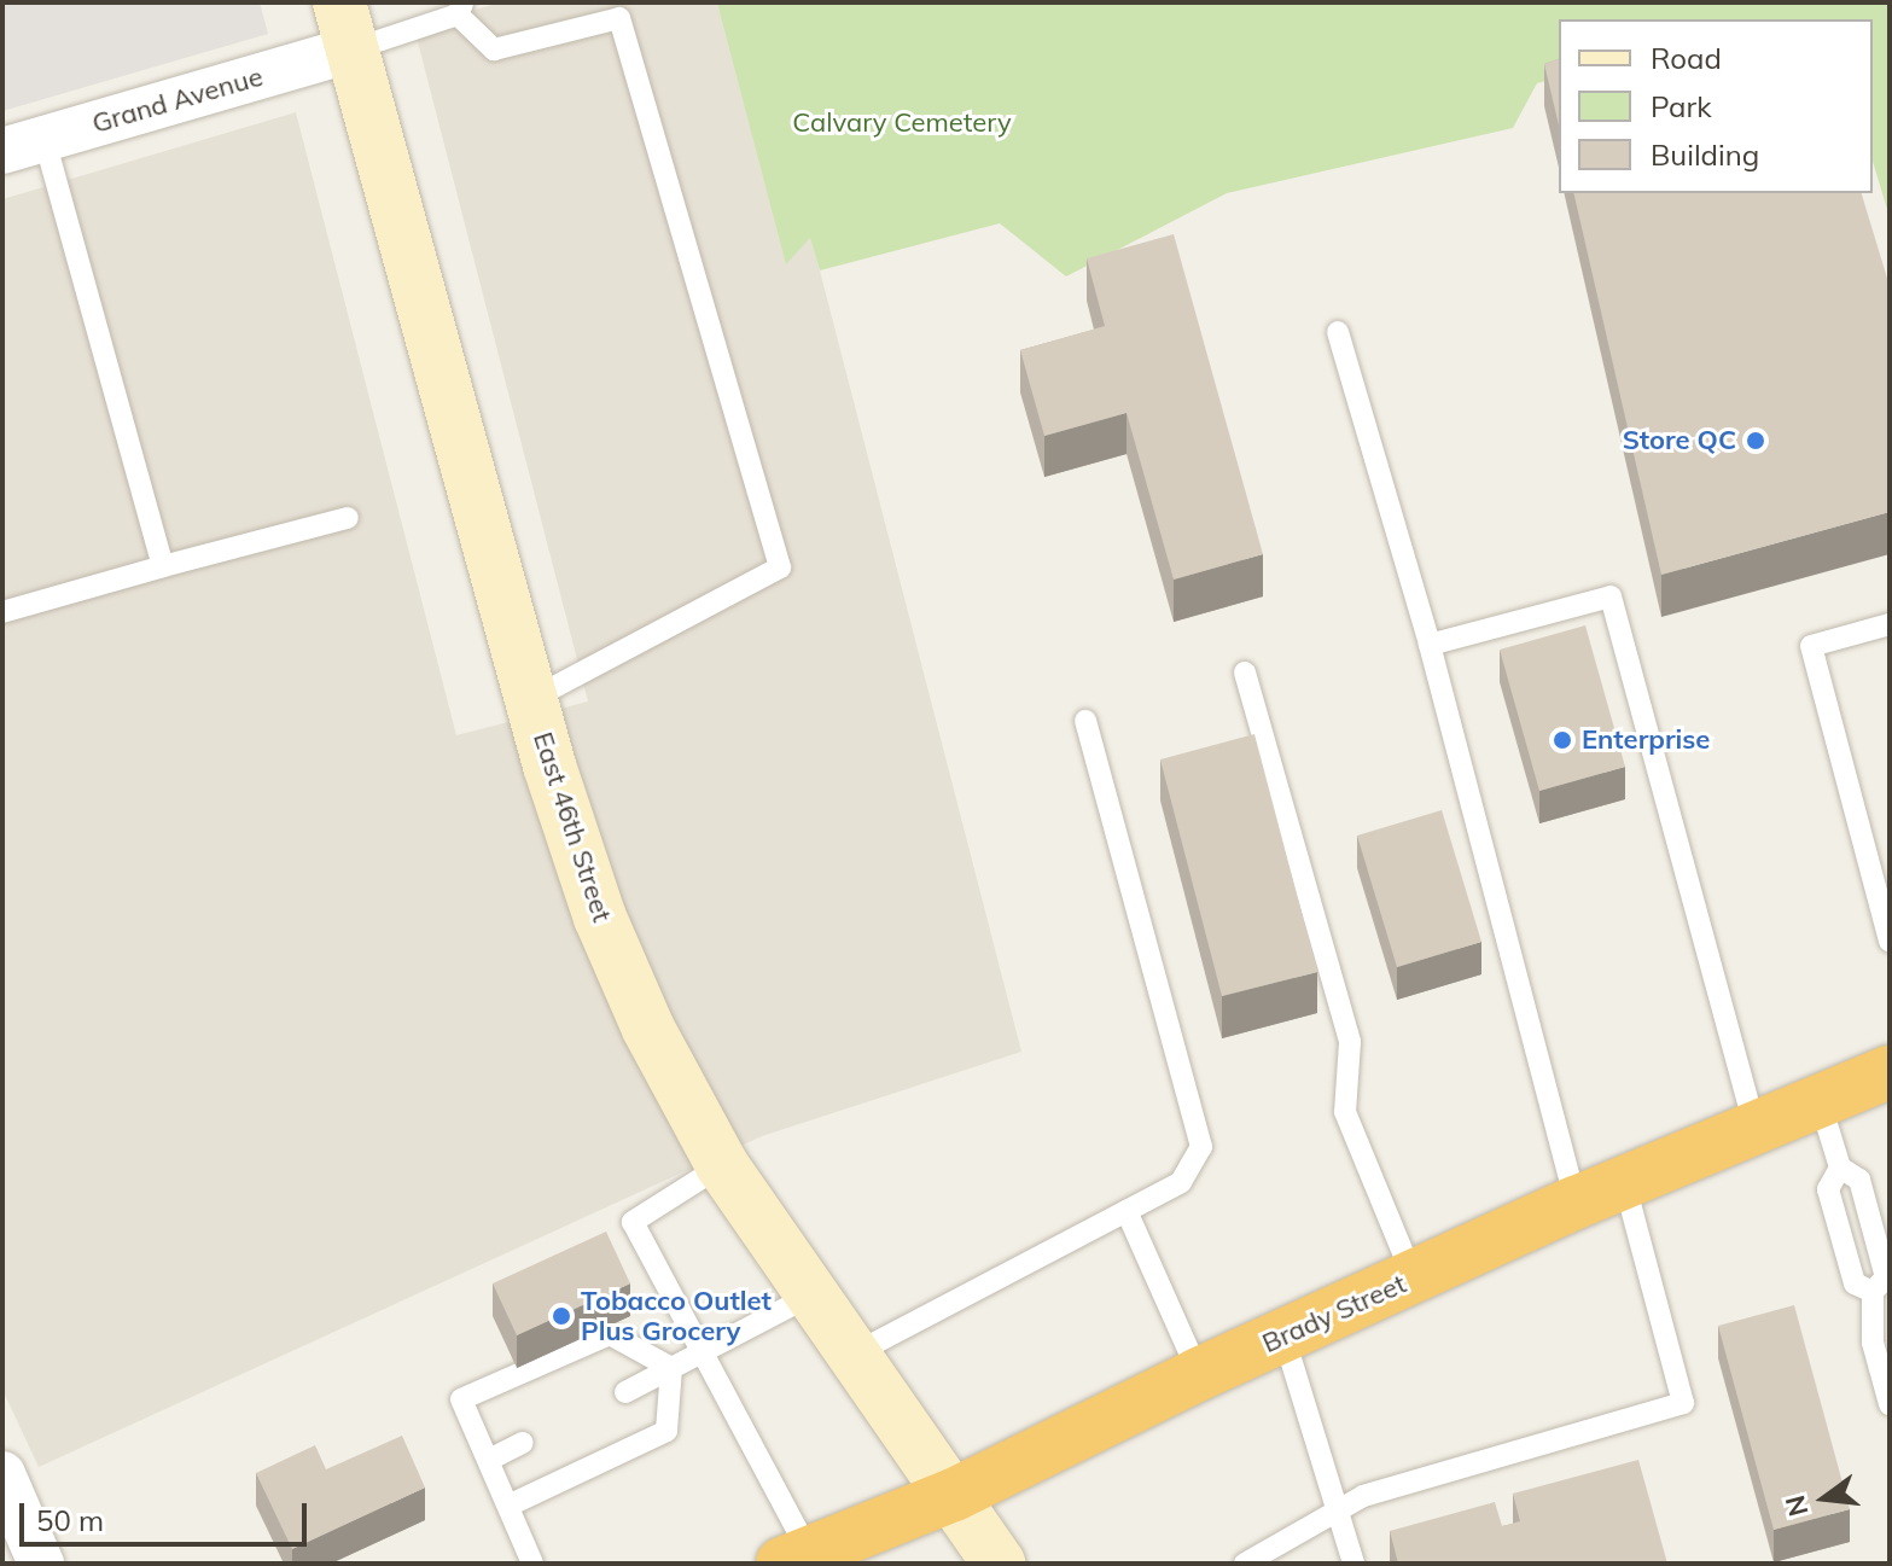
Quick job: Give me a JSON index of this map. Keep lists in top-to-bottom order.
{
  "streets": {
    "highway": ["Brady Street"],
    "street": ["Grand Avenue", "East 46th Street"]
  },
  "crossings": [
    ["Grand Avenue", "East 46th Street"],
    ["East 46th Street", "Brady Street"]
  ],
  "parks": ["Calvary Cemetery"],
  "places": ["Store QC", "Enterprise", "Tobacco Outlet Plus Grocery"],
  "legend": ["Road", "Park", "Building"],
  "scale_bar": "50 m",
  "north": "left"
}
